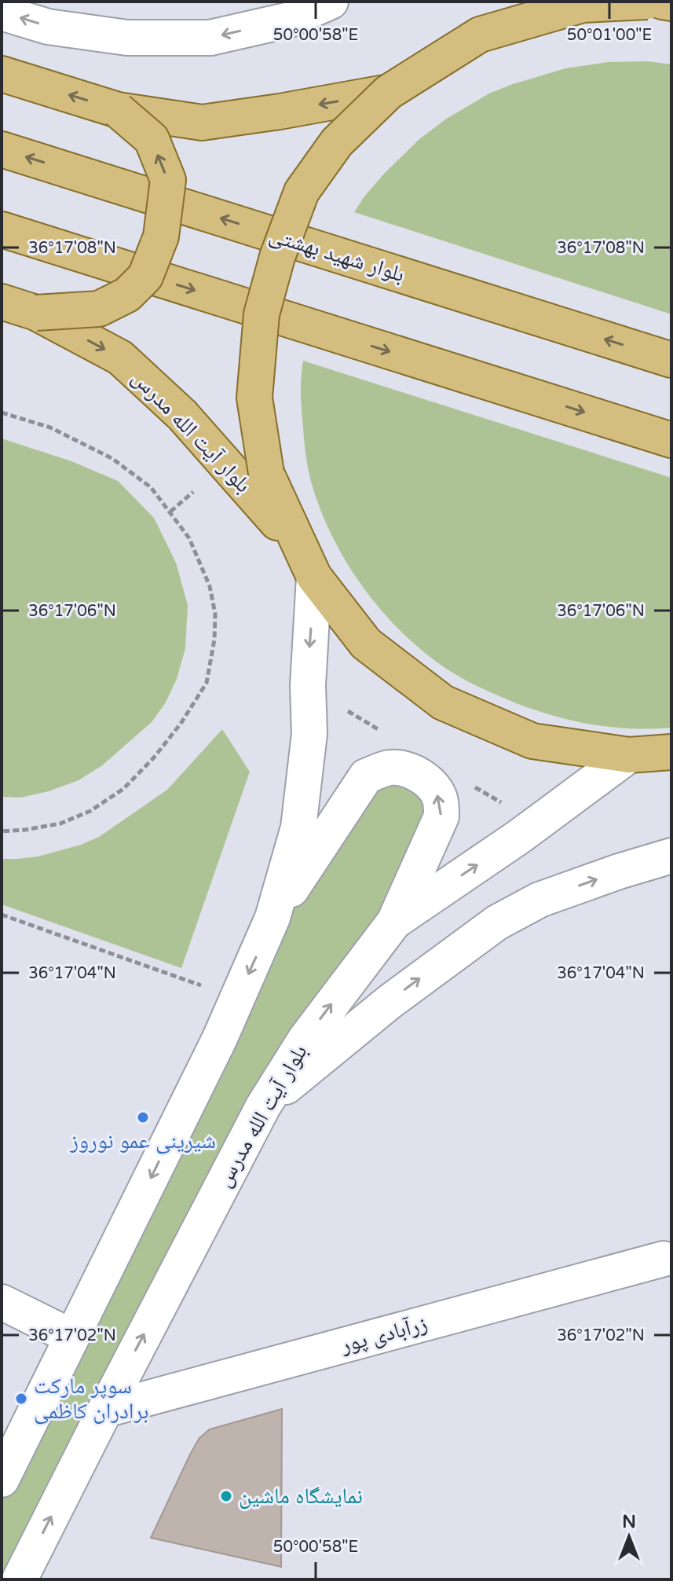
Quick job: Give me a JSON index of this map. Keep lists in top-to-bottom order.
{
  "streets": {
    "main road": ["بلوار شهید بهشتی", "بلوار آیت الله مدرس", "زرآبادی پور"]
  },
  "crossings": [
    ["بلوار آیت الله مدرس", "زرآبادی پور"]
  ],
  "places": ["شیرینی عمو نوروز", "سوپر مارکت برادران کاظمی", "نمایشگاه ماشین"],
  "north": "top",
  "coordinates": [
    "50°00'58\"E",
    "50°01'00\"E",
    "36°17'08\"N",
    "36°17'06\"N",
    "36°17'04\"N",
    "36°17'02\"N"
  ]
}
